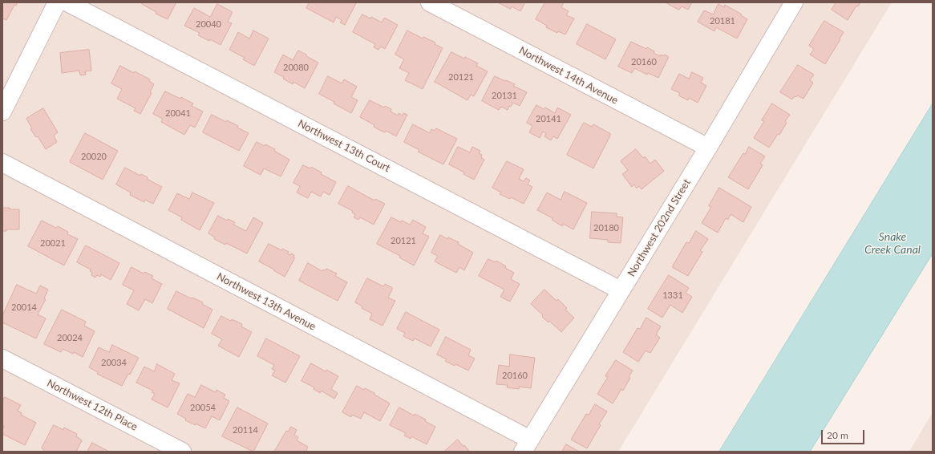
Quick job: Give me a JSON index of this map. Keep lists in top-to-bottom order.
{
  "streets": {
    "street": [
      "Northwest 14th Avenue",
      "Northwest 13th Court",
      "Northwest 202nd Street",
      "Northwest 13th Avenue",
      "Northwest 12th Place"
    ]
  },
  "crossings": [
    ["Northwest 14th Avenue", "Northwest 202nd Street"],
    ["Northwest 13th Court", "Northwest 202nd Street"],
    ["Northwest 202nd Street", "Northwest 13th Avenue"]
  ],
  "water": ["Snake Creek Canal"],
  "house_numbers": [
    "20181",
    "20040",
    "20160",
    "20080",
    "20121",
    "20131",
    "20041",
    "20141",
    "20020",
    "20180",
    "20121",
    "20021",
    "1331",
    "20014",
    "20024",
    "20034",
    "20160",
    "20054",
    "20114"
  ],
  "scale_bar": "20 m"
}
